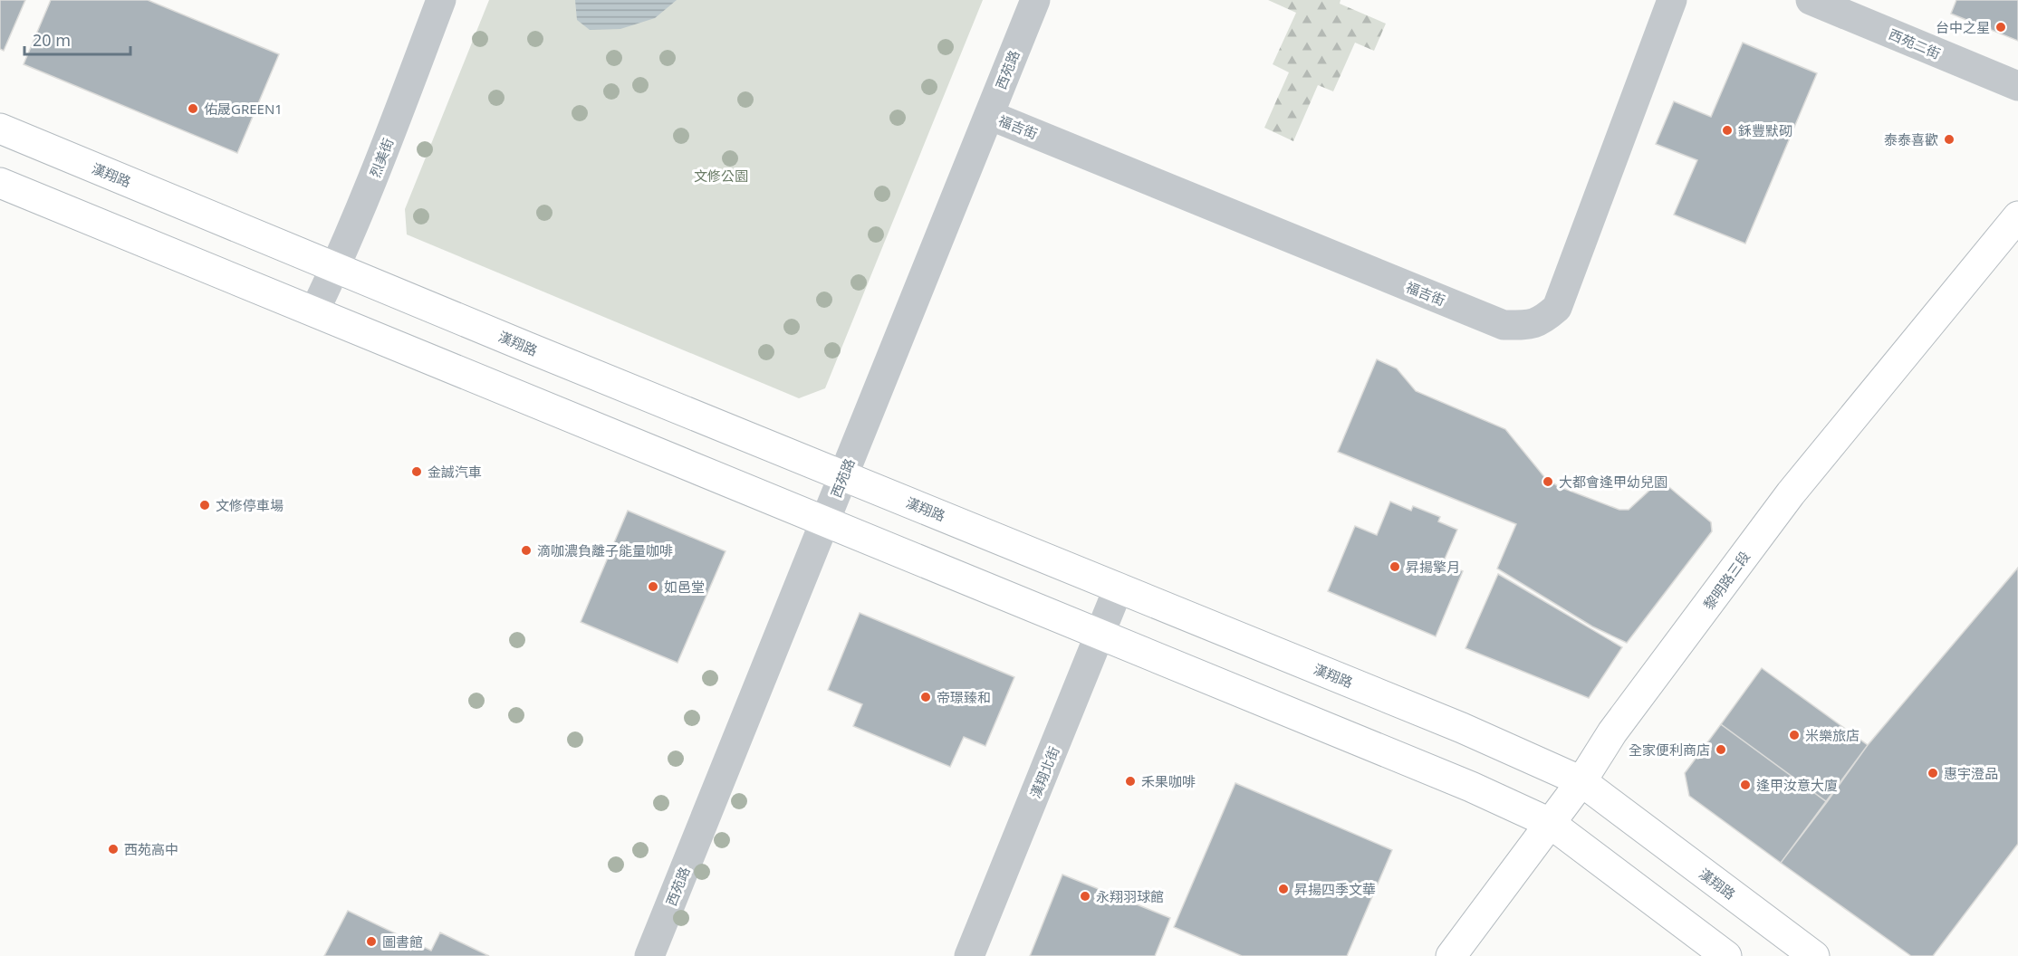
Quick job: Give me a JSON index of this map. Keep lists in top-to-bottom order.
{
  "streets": {
    "street": [
      "西苑二街",
      "西苑路",
      "福吉街",
      "烈美街",
      "漢翔路",
      "黎明路三段",
      "漢翔北街"
    ]
  },
  "crossings": [
    ["西苑路", "福吉街"],
    ["西苑路", "漢翔路"],
    ["烈美街", "漢翔路"],
    ["漢翔路", "黎明路三段"],
    ["漢翔路", "漢翔北街"]
  ],
  "parks": ["文修公園"],
  "places": [
    "台中之星",
    "佑晟GREEN1",
    "鉌豐默砌",
    "泰泰喜歡",
    "金誠汽車",
    "大都會逢甲幼兒園",
    "文修停車場",
    "滴咖濃負離子能量咖啡",
    "昇揚擎月",
    "如邑堂",
    "帝璟臻和",
    "米樂旅店",
    "全家便利商店",
    "惠宇澄品",
    "禾果咖啡",
    "逢甲汝意大廈",
    "西苑高中",
    "昇揚四季文華",
    "永翔羽球館",
    "圖書館"
  ],
  "scale_bar": "20 m"
}
